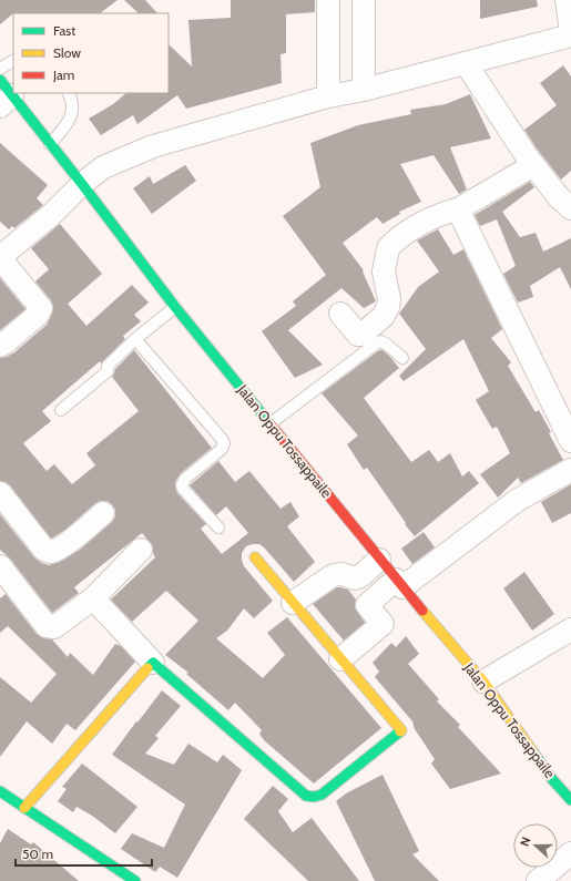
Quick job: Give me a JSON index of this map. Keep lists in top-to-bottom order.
{
  "streets": {
    "street": ["Jalan Oppu Tossappaile"]
  },
  "legend": ["Fast", "Slow", "Jam"],
  "scale_bar": "50 m",
  "north": "left"
}
